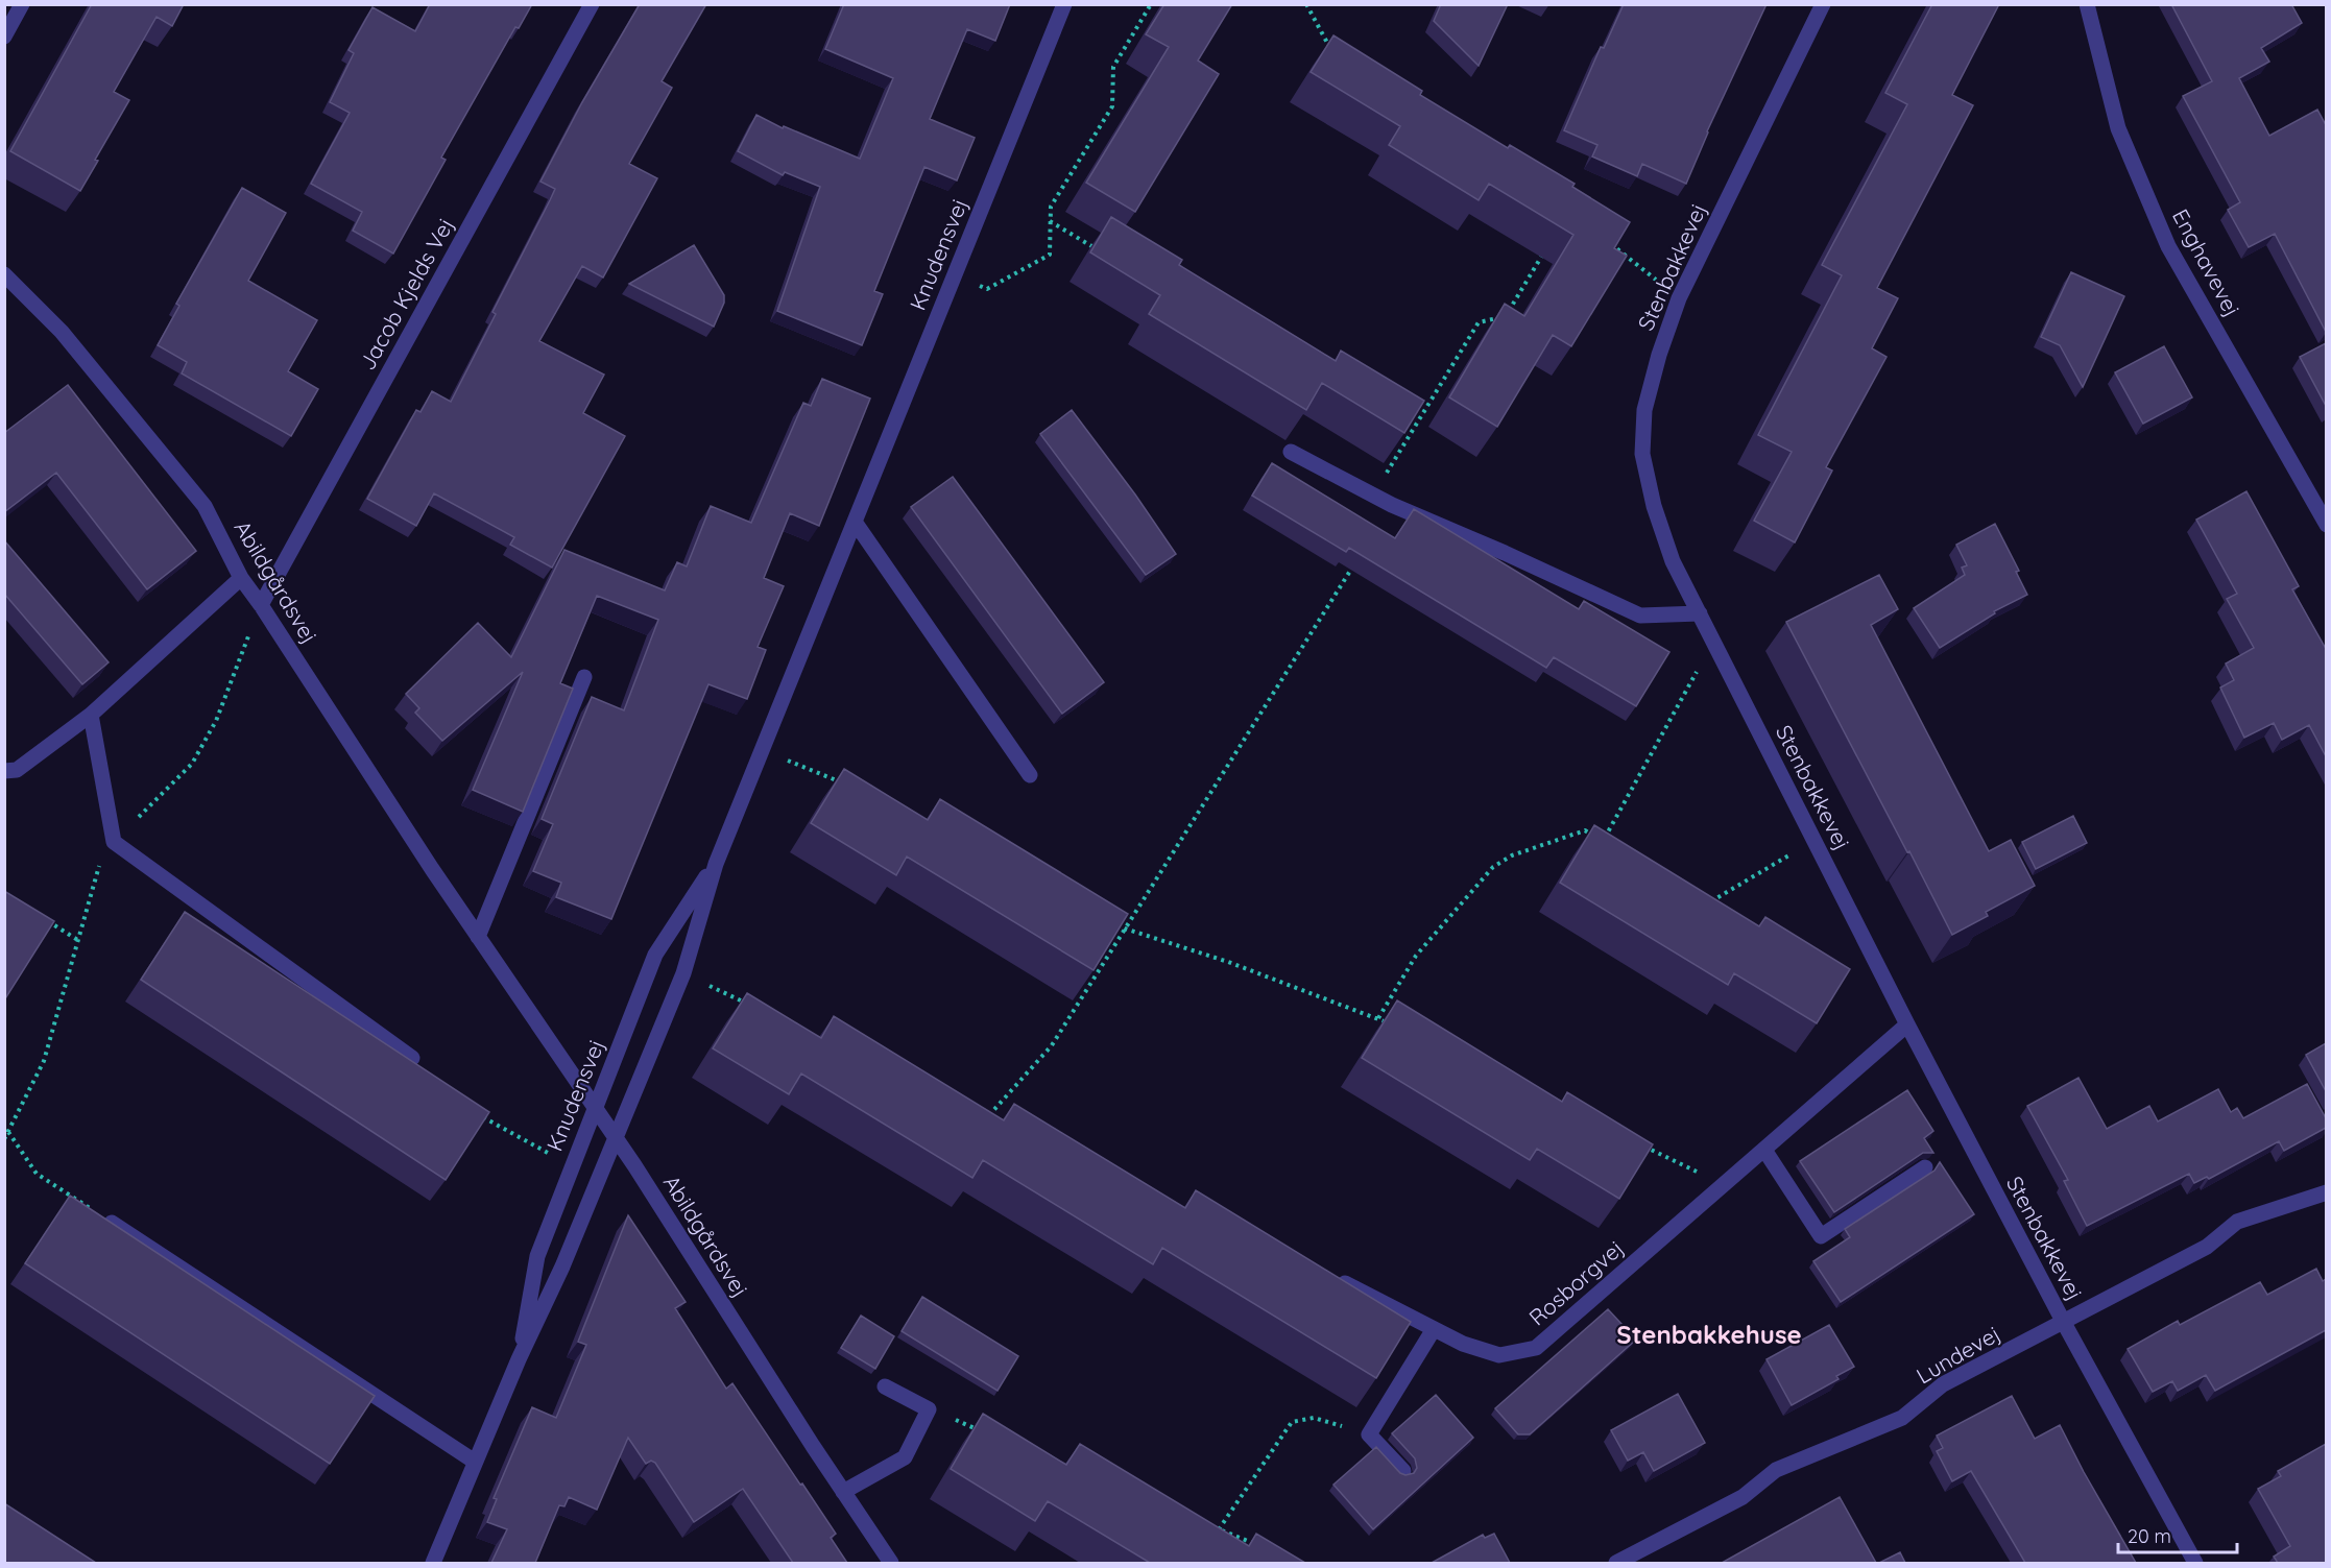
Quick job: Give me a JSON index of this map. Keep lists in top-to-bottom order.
{
  "streets": {
    "street": [
      "Knudensvej",
      "Enghavevej",
      "Stenbakkevej",
      "Jacob Kjelds Vej",
      "Abildgårdsvej",
      "Rosborgvej",
      "Lundevej"
    ]
  },
  "crossings": [
    ["Knudensvej", "Abildgårdsvej"],
    ["Stenbakkevej", "Rosborgvej"],
    ["Stenbakkevej", "Lundevej"],
    ["Jacob Kjelds Vej", "Abildgårdsvej"]
  ],
  "districts": ["Stenbakkehuse"],
  "scale_bar": "20 m"
}
